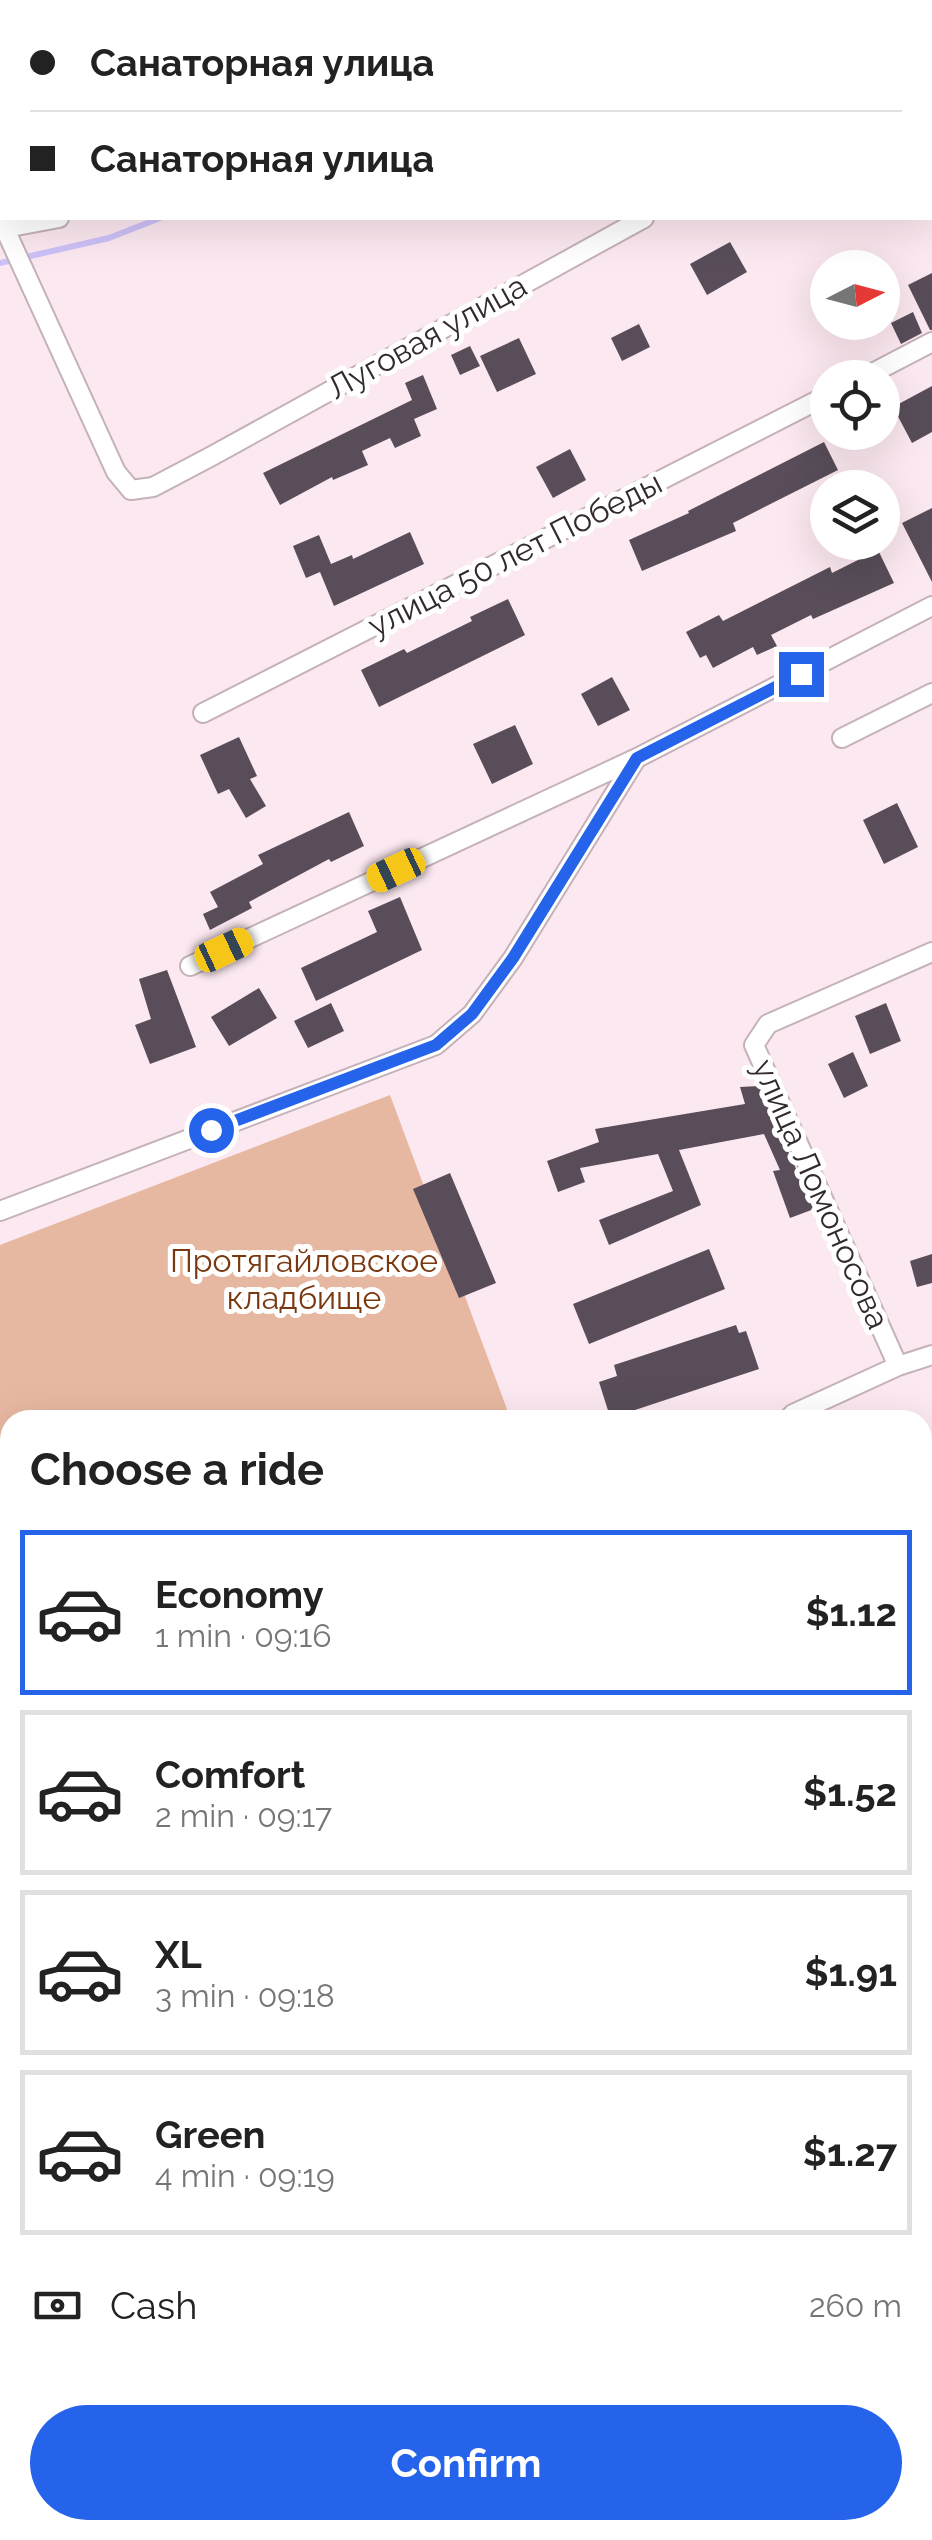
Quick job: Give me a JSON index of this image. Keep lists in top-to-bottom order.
{
  "streets": {
    "street": ["Луговая улица", "улица 50 лет Победы", "улица Ломоносова"]
  },
  "parks": ["Протягайловское кладбище"],
  "north": "right",
  "page": {
    "banner": ["Санаторная улица", "Санаторная улица"],
    "heading": "Choose a ride",
    "list": [
      {
        "name": "Economy",
        "note": "1 min · 09:16",
        "value": "$1.12"
      },
      {
        "name": "Comfort",
        "note": "2 min · 09:17",
        "value": "$1.52"
      },
      {
        "name": "XL",
        "note": "3 min · 09:18",
        "value": "$1.91"
      },
      {
        "name": "Green",
        "note": "4 min · 09:19",
        "value": "$1.27"
      }
    ],
    "pay": ["Cash", "260 m"],
    "buttons": "Confirm"
  }
}
